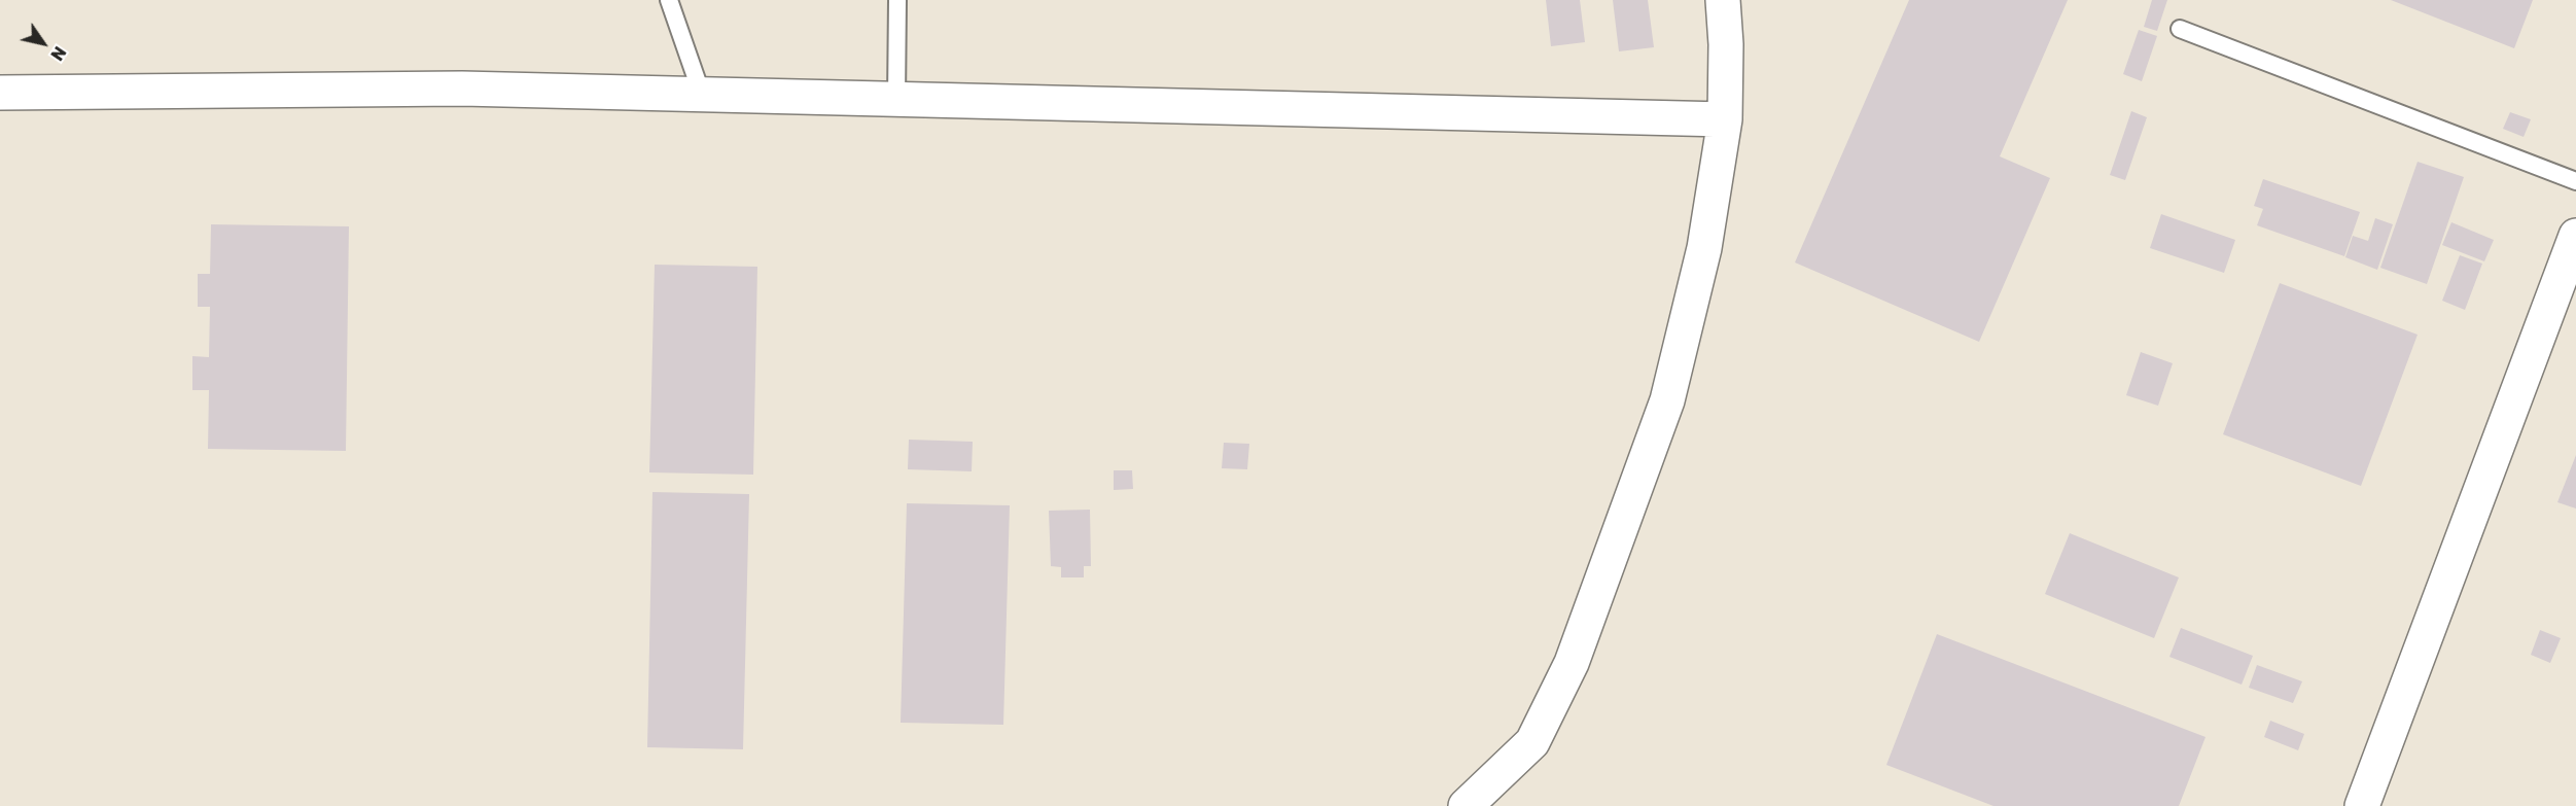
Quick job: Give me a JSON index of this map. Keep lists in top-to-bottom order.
{
  "north": "bottom right"
}
